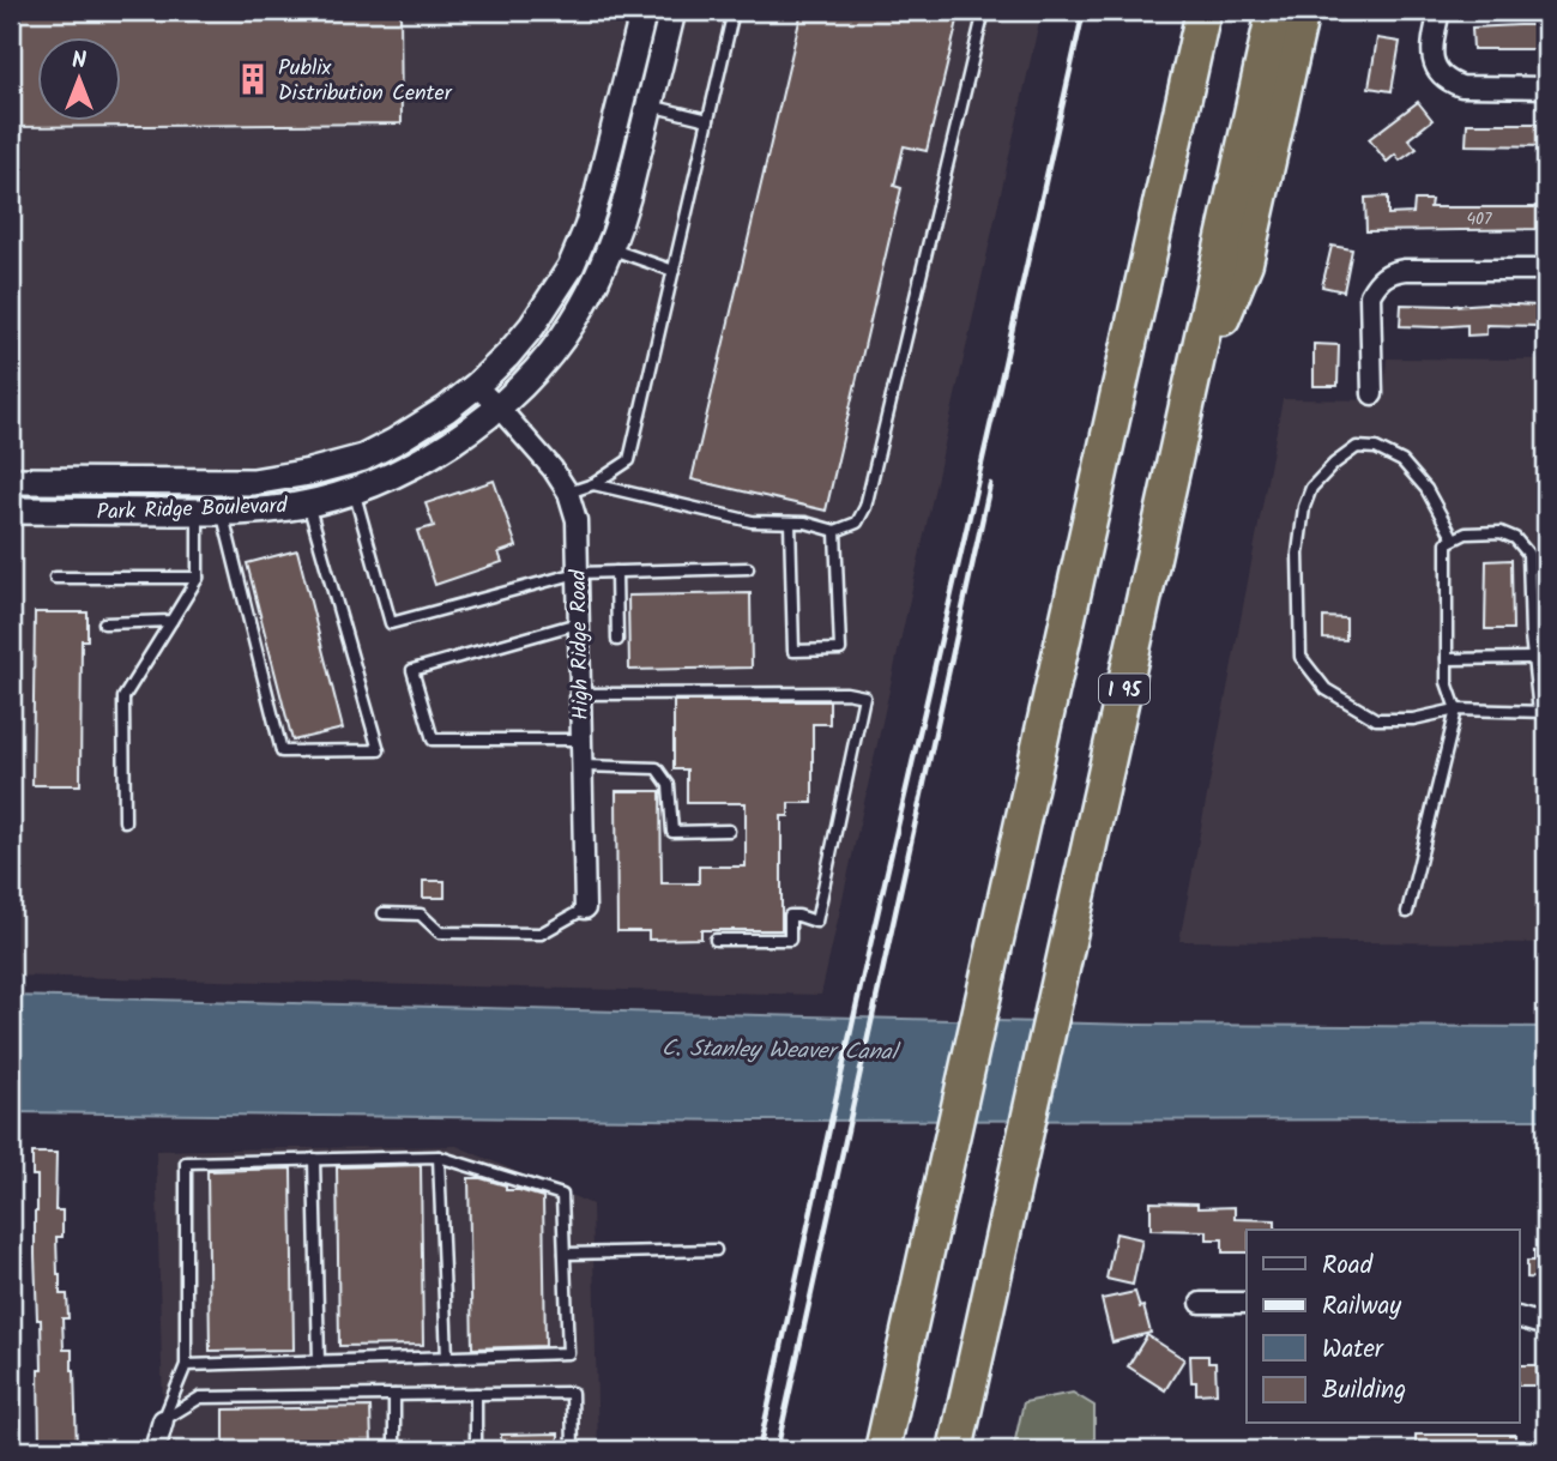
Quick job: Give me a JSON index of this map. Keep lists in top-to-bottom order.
{
  "streets": {
    "highway": ["I 95"],
    "street": ["Park Ridge Boulevard", "High Ridge Road"]
  },
  "crossings": [
    ["Park Ridge Boulevard", "High Ridge Road"]
  ],
  "water": ["C. Stanley Weaver Canal"],
  "places": {
    "building": ["Publix Distribution Center"]
  },
  "house_numbers": ["407"],
  "legend": [
    "Road",
    "Railway",
    "Water",
    "Building"
  ],
  "north": "top"
}
